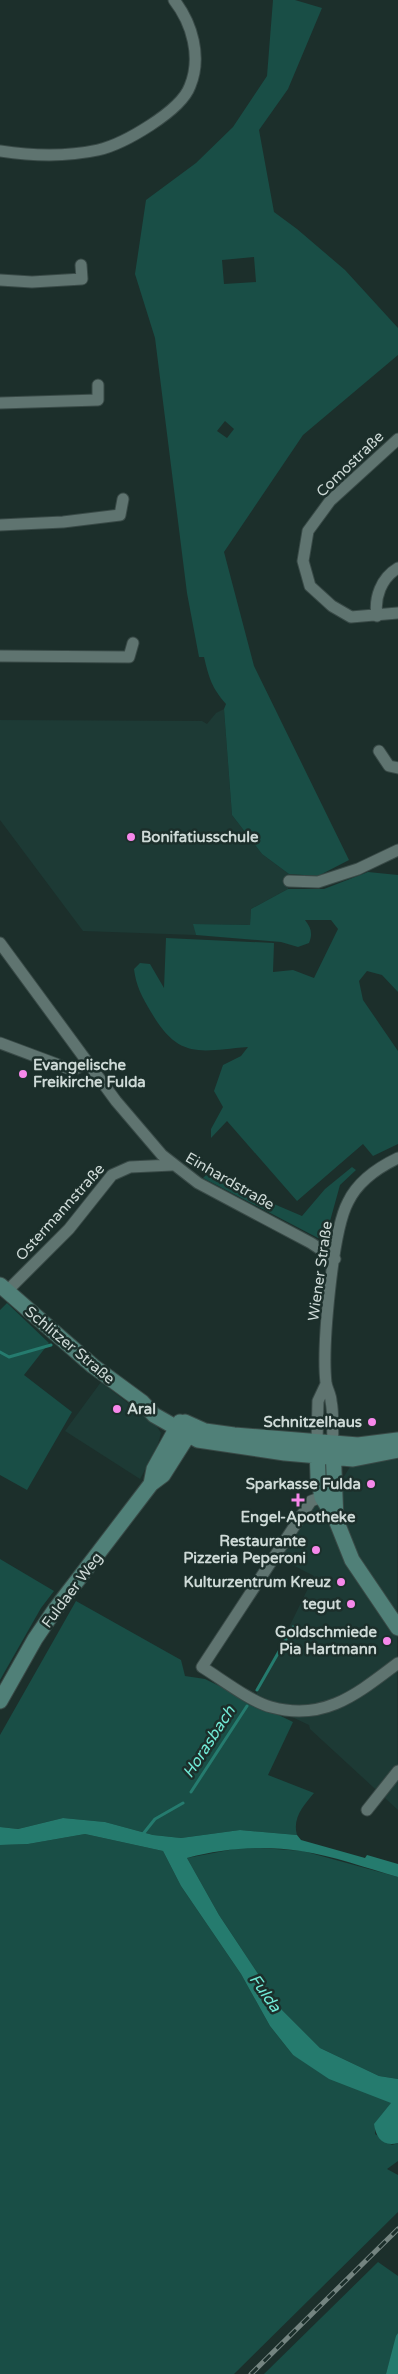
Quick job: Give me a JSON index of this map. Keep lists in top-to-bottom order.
{
  "streets": {
    "main road": ["Schlitzer Straße", "Fuldaer Weg"],
    "street": [
      "Comostraße",
      "Einhardstraße",
      "Ostermannstraße",
      "Wiener Straße"
    ]
  },
  "crossings": [
    ["Einhardstraße", "Ostermannstraße"],
    ["Einhardstraße", "Wiener Straße"],
    ["Ostermannstraße", "Schlitzer Straße"],
    ["Wiener Straße", "Schlitzer Straße"],
    ["Schlitzer Straße", "Fuldaer Weg"]
  ],
  "water": ["Horasbach", "Fulda"],
  "places": {
    "other": [
      "Bonifatiusschule",
      "Evangelische Freikirche Fulda",
      "Aral",
      "Schnitzelhaus",
      "Sparkasse Fulda",
      "Restaurante Pizzeria Peperoni",
      "Kulturzentrum Kreuz",
      "tegut",
      "Goldschmiede Pia Hartmann"
    ],
    "health": ["Engel-Apotheke"]
  }
}
